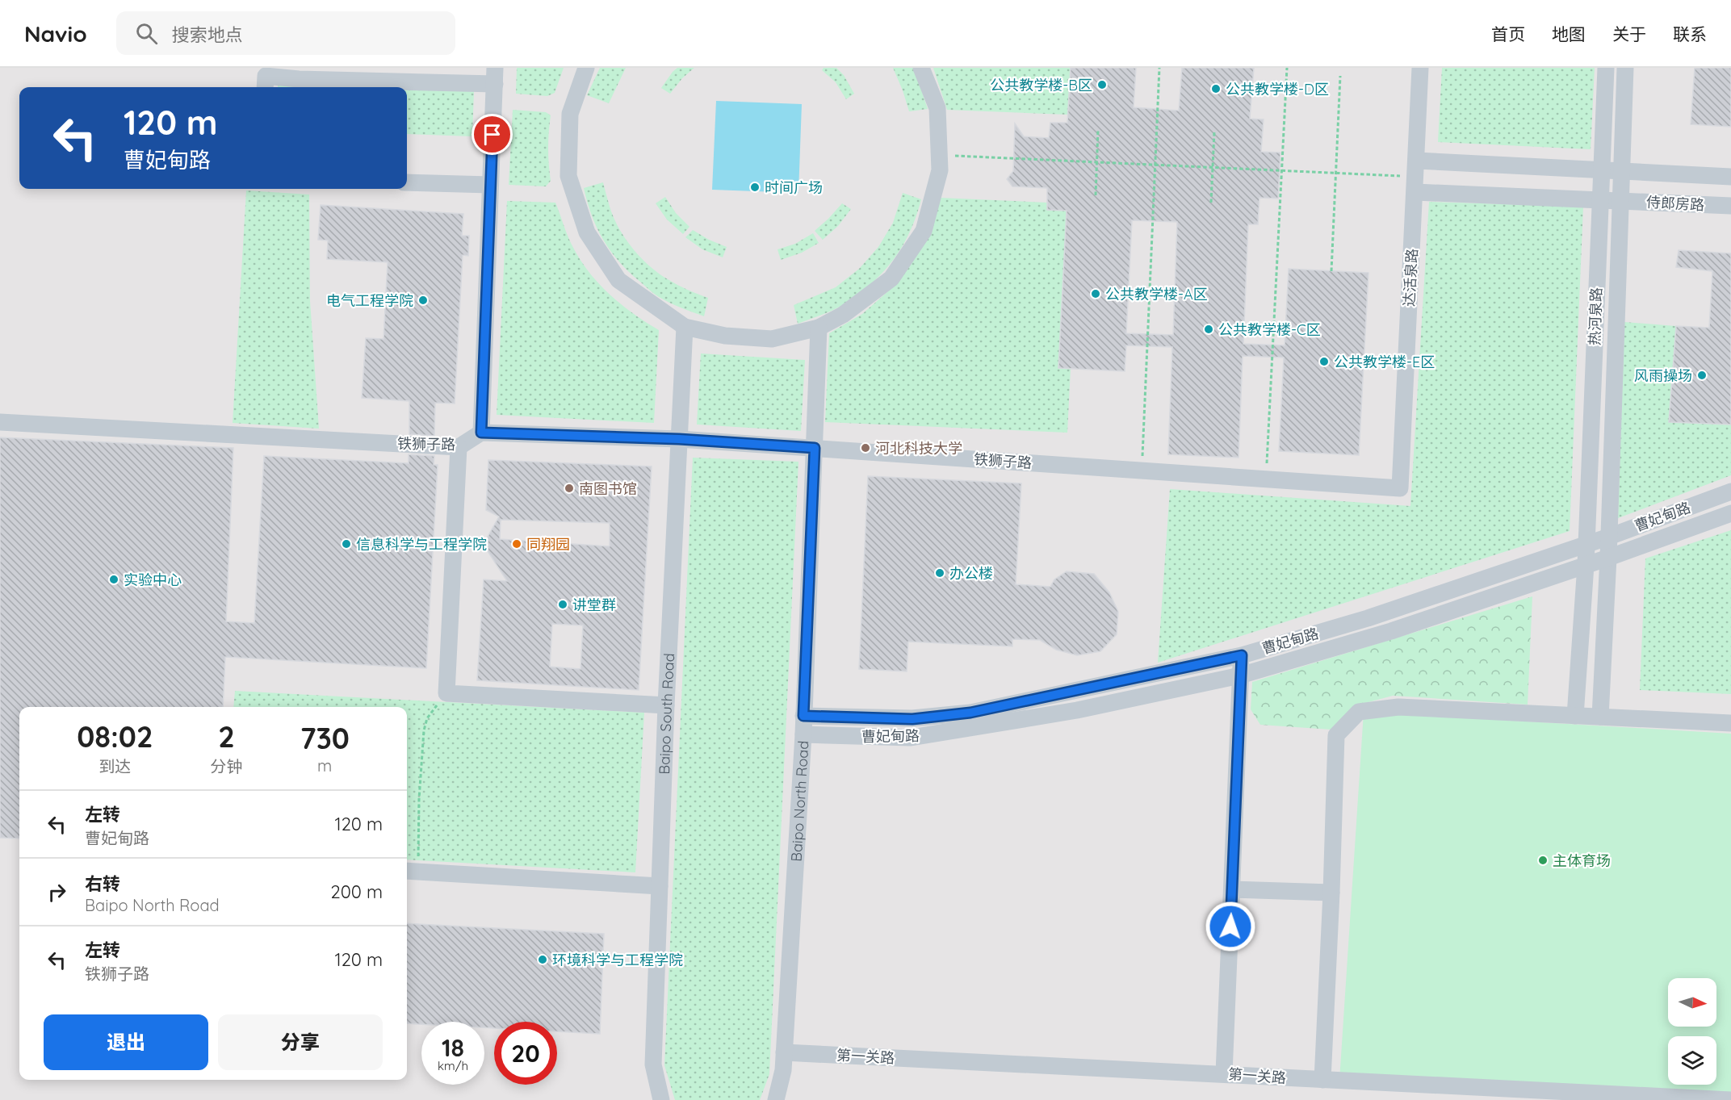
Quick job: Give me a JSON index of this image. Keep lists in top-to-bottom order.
{
  "streets": {
    "lane": [
      "侍郎房路",
      "达活泉路",
      "热河泉路",
      "铁狮子路",
      "曹妃甸路",
      "Baipo South Road",
      "Baipo North Road",
      "第一关路"
    ]
  },
  "crossings": [
    ["侍郎房路", "达活泉路"],
    ["侍郎房路", "热河泉路"],
    ["达活泉路", "铁狮子路"],
    ["热河泉路", "曹妃甸路"],
    ["铁狮子路", "Baipo South Road"],
    ["铁狮子路", "Baipo North Road"],
    ["曹妃甸路", "Baipo North Road"],
    ["Baipo North Road", "第一关路"]
  ],
  "places": [
    "公共教学楼-B区",
    "公共教学楼-D区",
    "时间广场",
    "公共教学楼-A区",
    "电气工程学院",
    "公共教学楼-C区",
    "公共教学楼-E区",
    "风雨操场",
    "河北科技大学",
    "南图书馆",
    "信息科学与工程学院",
    "同翔园",
    "办公楼",
    "实验中心",
    "讲堂群",
    "主体育场",
    "环境科学与工程学院"
  ],
  "north": "right",
  "page": {
    "header": "Navio",
    "search": "搜索地点",
    "nav": [
      "首页",
      "地图",
      "关于",
      "联系"
    ],
    "turn": ["120 m", "曹妃甸路"],
    "eta": [
      "08:02",
      "到达",
      "2",
      "分钟",
      "730",
      "m"
    ],
    "list": [
      {
        "name": "左转",
        "note": "曹妃甸路",
        "value": "120 m"
      },
      {
        "name": "右转",
        "note": "Baipo North Road",
        "value": "200 m"
      },
      {
        "name": "左转",
        "note": "铁狮子路",
        "value": "120 m"
      }
    ],
    "buttons": ["退出", "分享"],
    "speed": "18 km/h",
    "limit": "20"
  }
}
